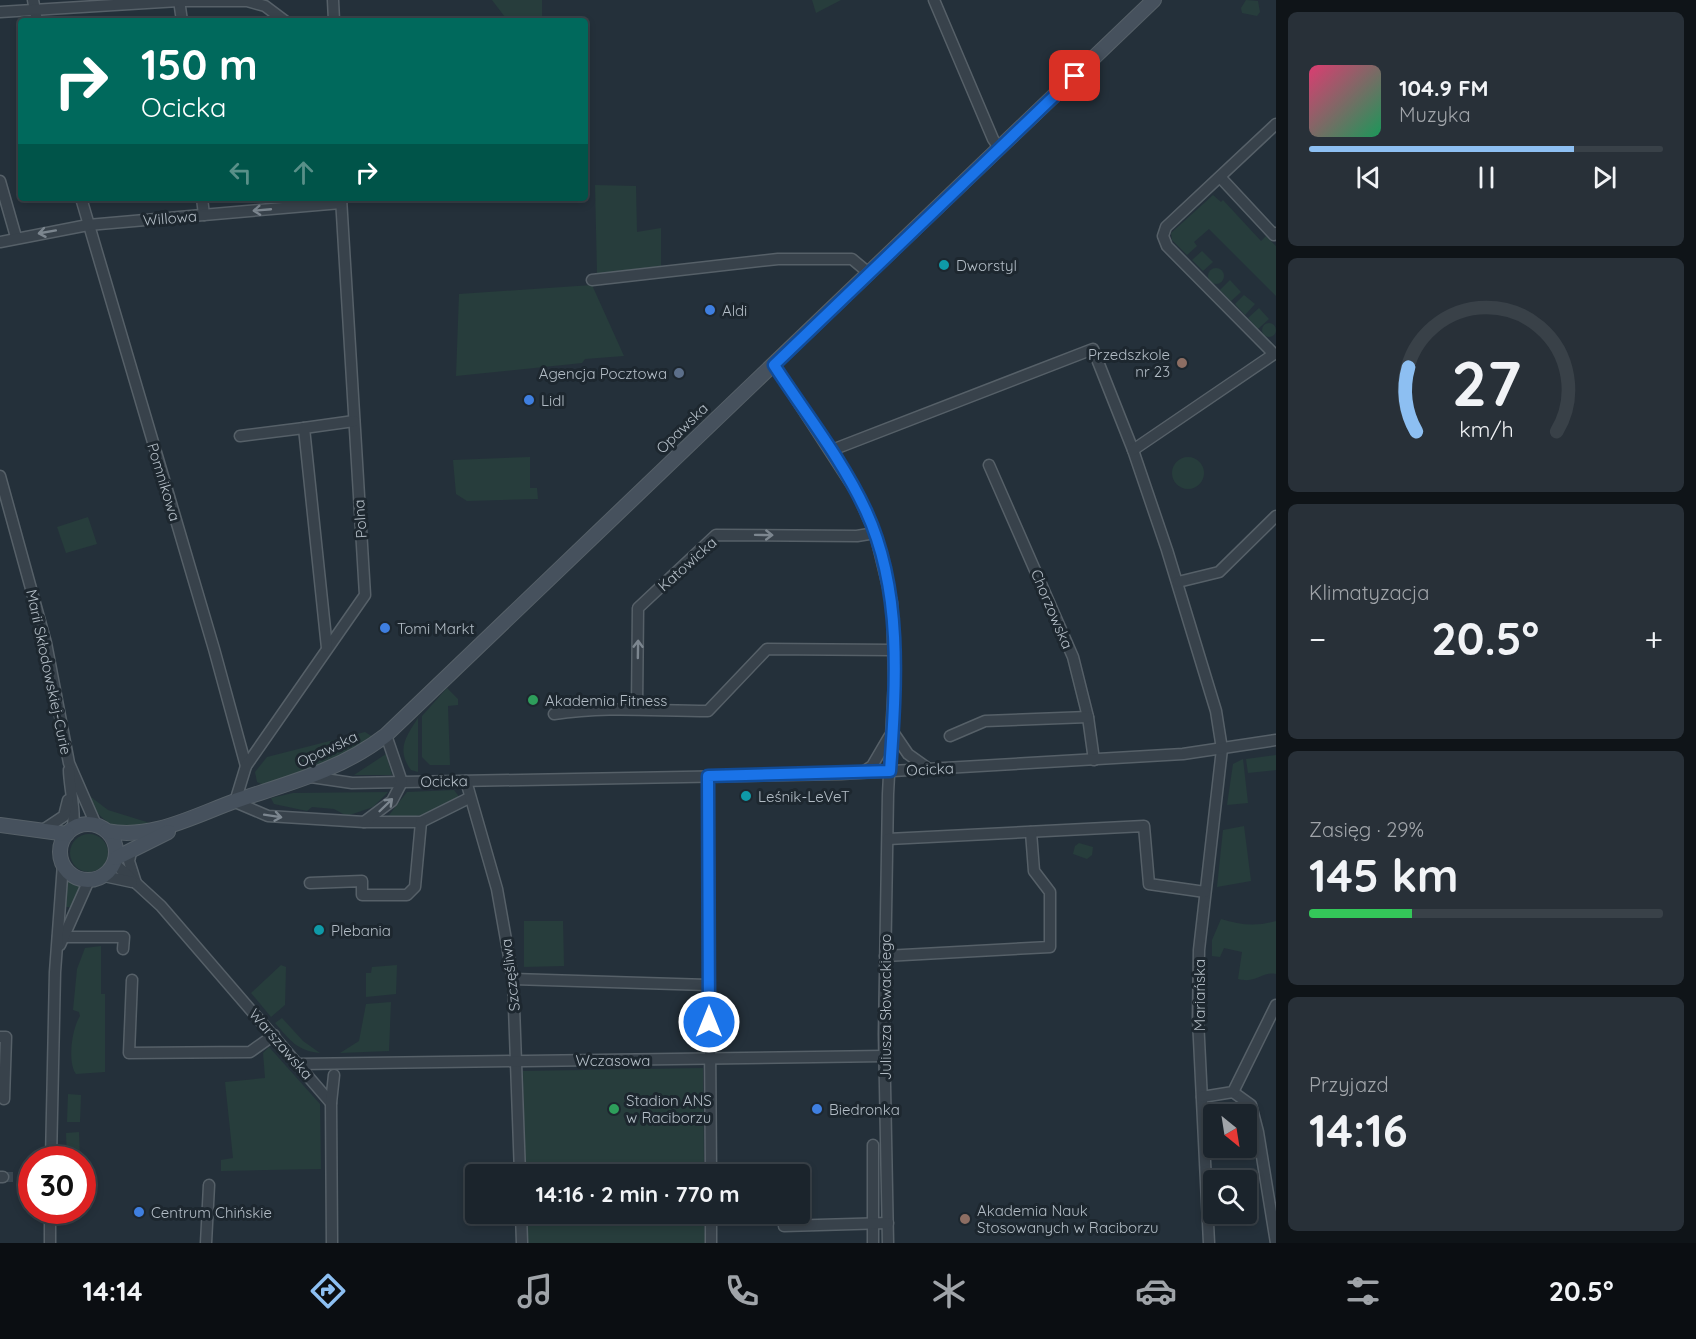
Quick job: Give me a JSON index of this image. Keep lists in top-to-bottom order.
{
  "streets": {
    "main road": ["Opawska"],
    "street": [
      "Willowa",
      "Pomnikowa",
      "Polna",
      "Katowicka",
      "Chorzowska",
      "Marii Skłodowskiej-Curie",
      "Ocicka",
      "Szczęśliwa",
      "Mariańska",
      "Juliusza Słowackiego",
      "Warszawska",
      "Wczasowa"
    ]
  },
  "crossings": [
    ["Willowa", "Pomnikowa"],
    ["Willowa", "Polna"],
    ["Opawska", "Polna"],
    ["Opawska", "Marii Skłodowskiej-Curie"],
    ["Opawska", "Ocicka"],
    ["Opawska", "Warszawska"],
    ["Pomnikowa", "Polna"],
    ["Polna", "Ocicka"],
    ["Chorzowska", "Ocicka"],
    ["Marii Skłodowskiej-Curie", "Warszawska"],
    ["Ocicka", "Szczęśliwa"],
    ["Ocicka", "Mariańska"],
    ["Ocicka", "Juliusza Słowackiego"],
    ["Szczęśliwa", "Wczasowa"],
    ["Juliusza Słowackiego", "Wczasowa"],
    ["Warszawska", "Wczasowa"]
  ],
  "one_way": ["Willowa", "Katowicka"],
  "places": [
    "Dworstyl",
    "Aldi",
    "Przedszkole nr 23",
    "Agencja Pocztowa",
    "Lidl",
    "Tomi Markt",
    "Akademia Fitness",
    "Leśnik-LeVeT",
    "Plebania",
    "Stadion ANS w Raciborzu",
    "Biedronka",
    "Centrum Chińskie",
    "Akademia Nauk Stosowanych w Raciborzu"
  ],
  "north": "bottom right",
  "page": {
    "turn": ["150 m", "Ocicka"],
    "song": ["104.9 FM", "Muzyka"],
    "tile": [
      "Klimatyzacja",
      ["Zasięg · 29%", "145 km"],
      ["Przyjazd", "14:16"]
    ],
    "heat": ["−", "20.5°", "+"],
    "limit": "30",
    "trip": "14:16 · 2 min · 770 m",
    "tabs": ["14:14", "20.5°"],
    "gauge": ["27", "km/h"]
  }
}
